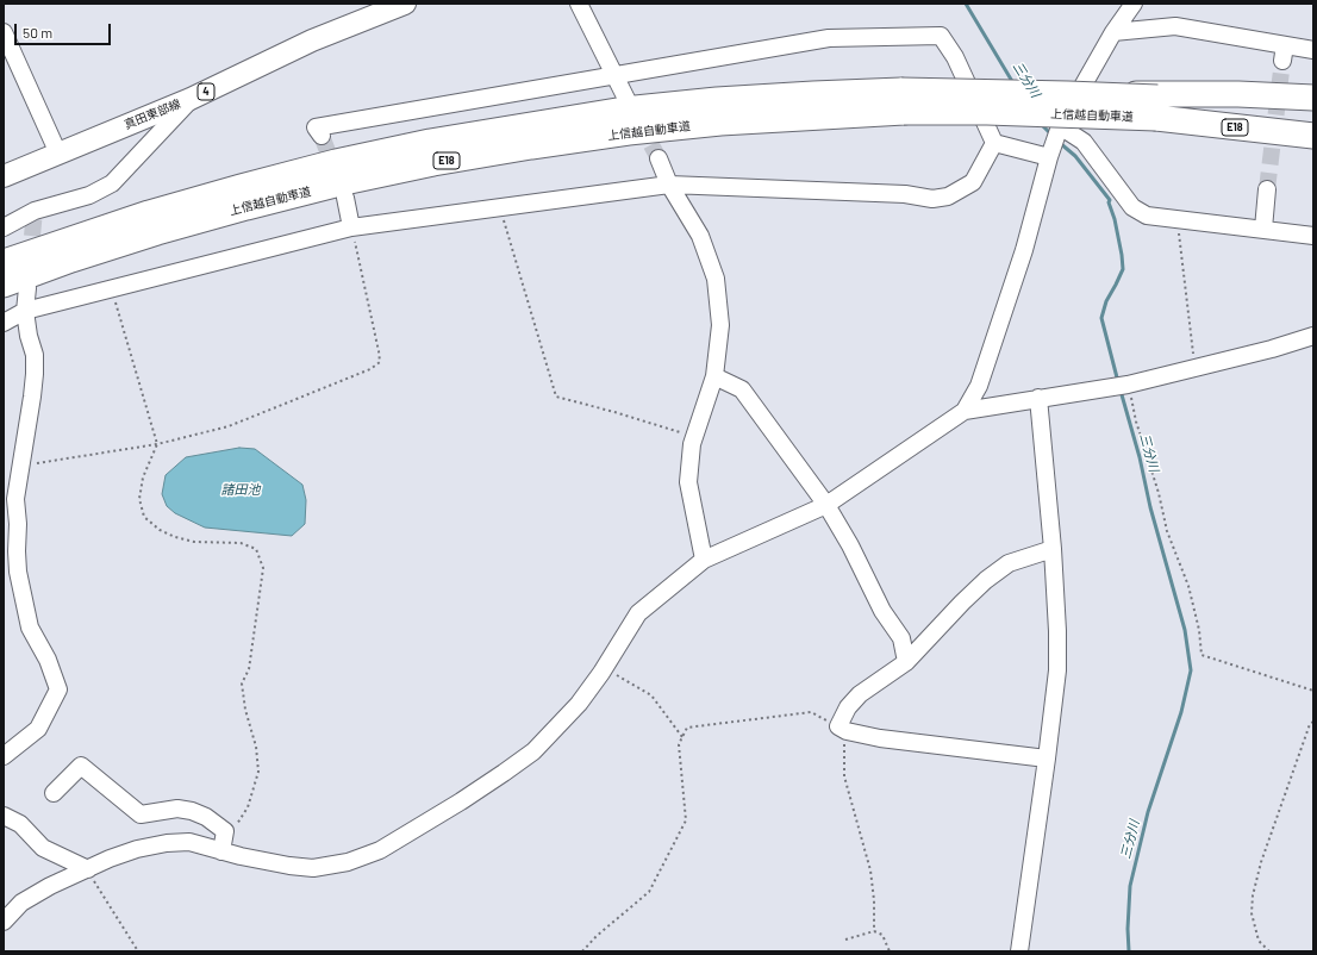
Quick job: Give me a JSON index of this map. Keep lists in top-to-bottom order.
{
  "streets": {
    "highway": ["上信越自動車道", "E18"],
    "main road": ["4", "真田東部線"]
  },
  "water": ["三分川", "諸田池"],
  "scale_bar": "50 m"
}
